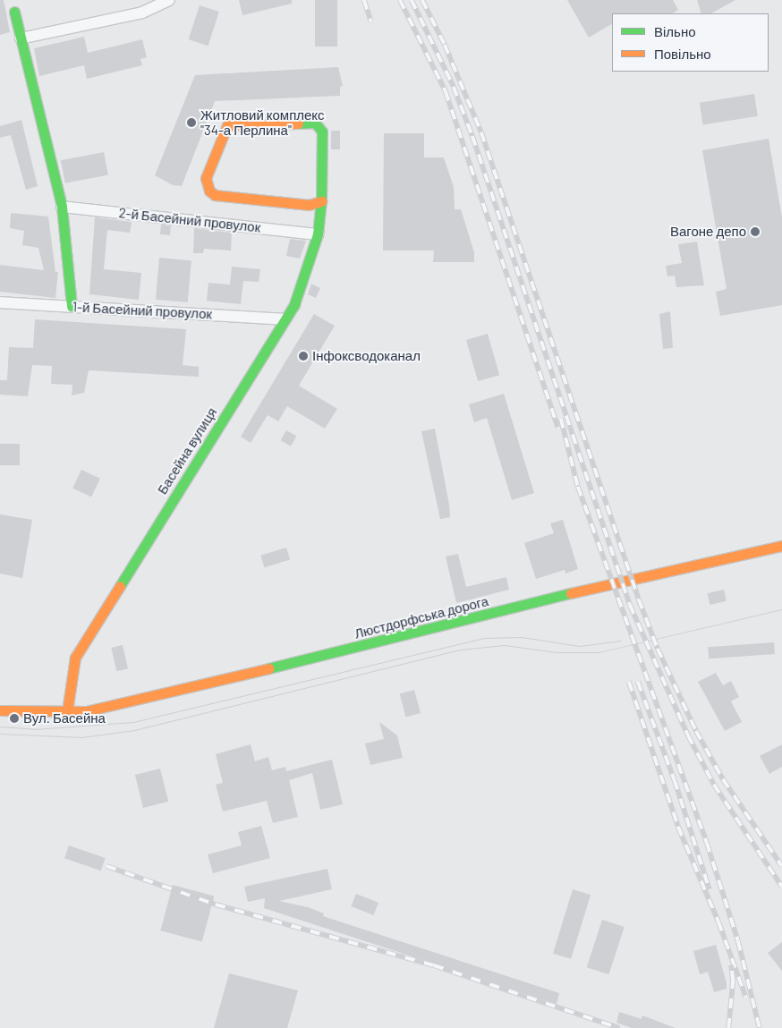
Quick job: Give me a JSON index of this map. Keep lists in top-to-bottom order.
{
  "streets": {
    "street": [
      "2-й Басейний провулок",
      "1-й Басейний провулок",
      "Басейна вулиця",
      "Люстдорфська дорога"
    ]
  },
  "crossings": [
    ["2-й Басейний провулок", "Басейна вулиця"],
    ["1-й Басейний провулок", "Басейна вулиця"],
    ["Басейна вулиця", "Люстдорфська дорога"]
  ],
  "places": [
    "Житловий комплекс \"34-а Перлина\"",
    "Вагоне депо",
    "Інфоксводоканал",
    "Вул. Басейна"
  ],
  "legend": ["Вільно", "Повільно"]
}
